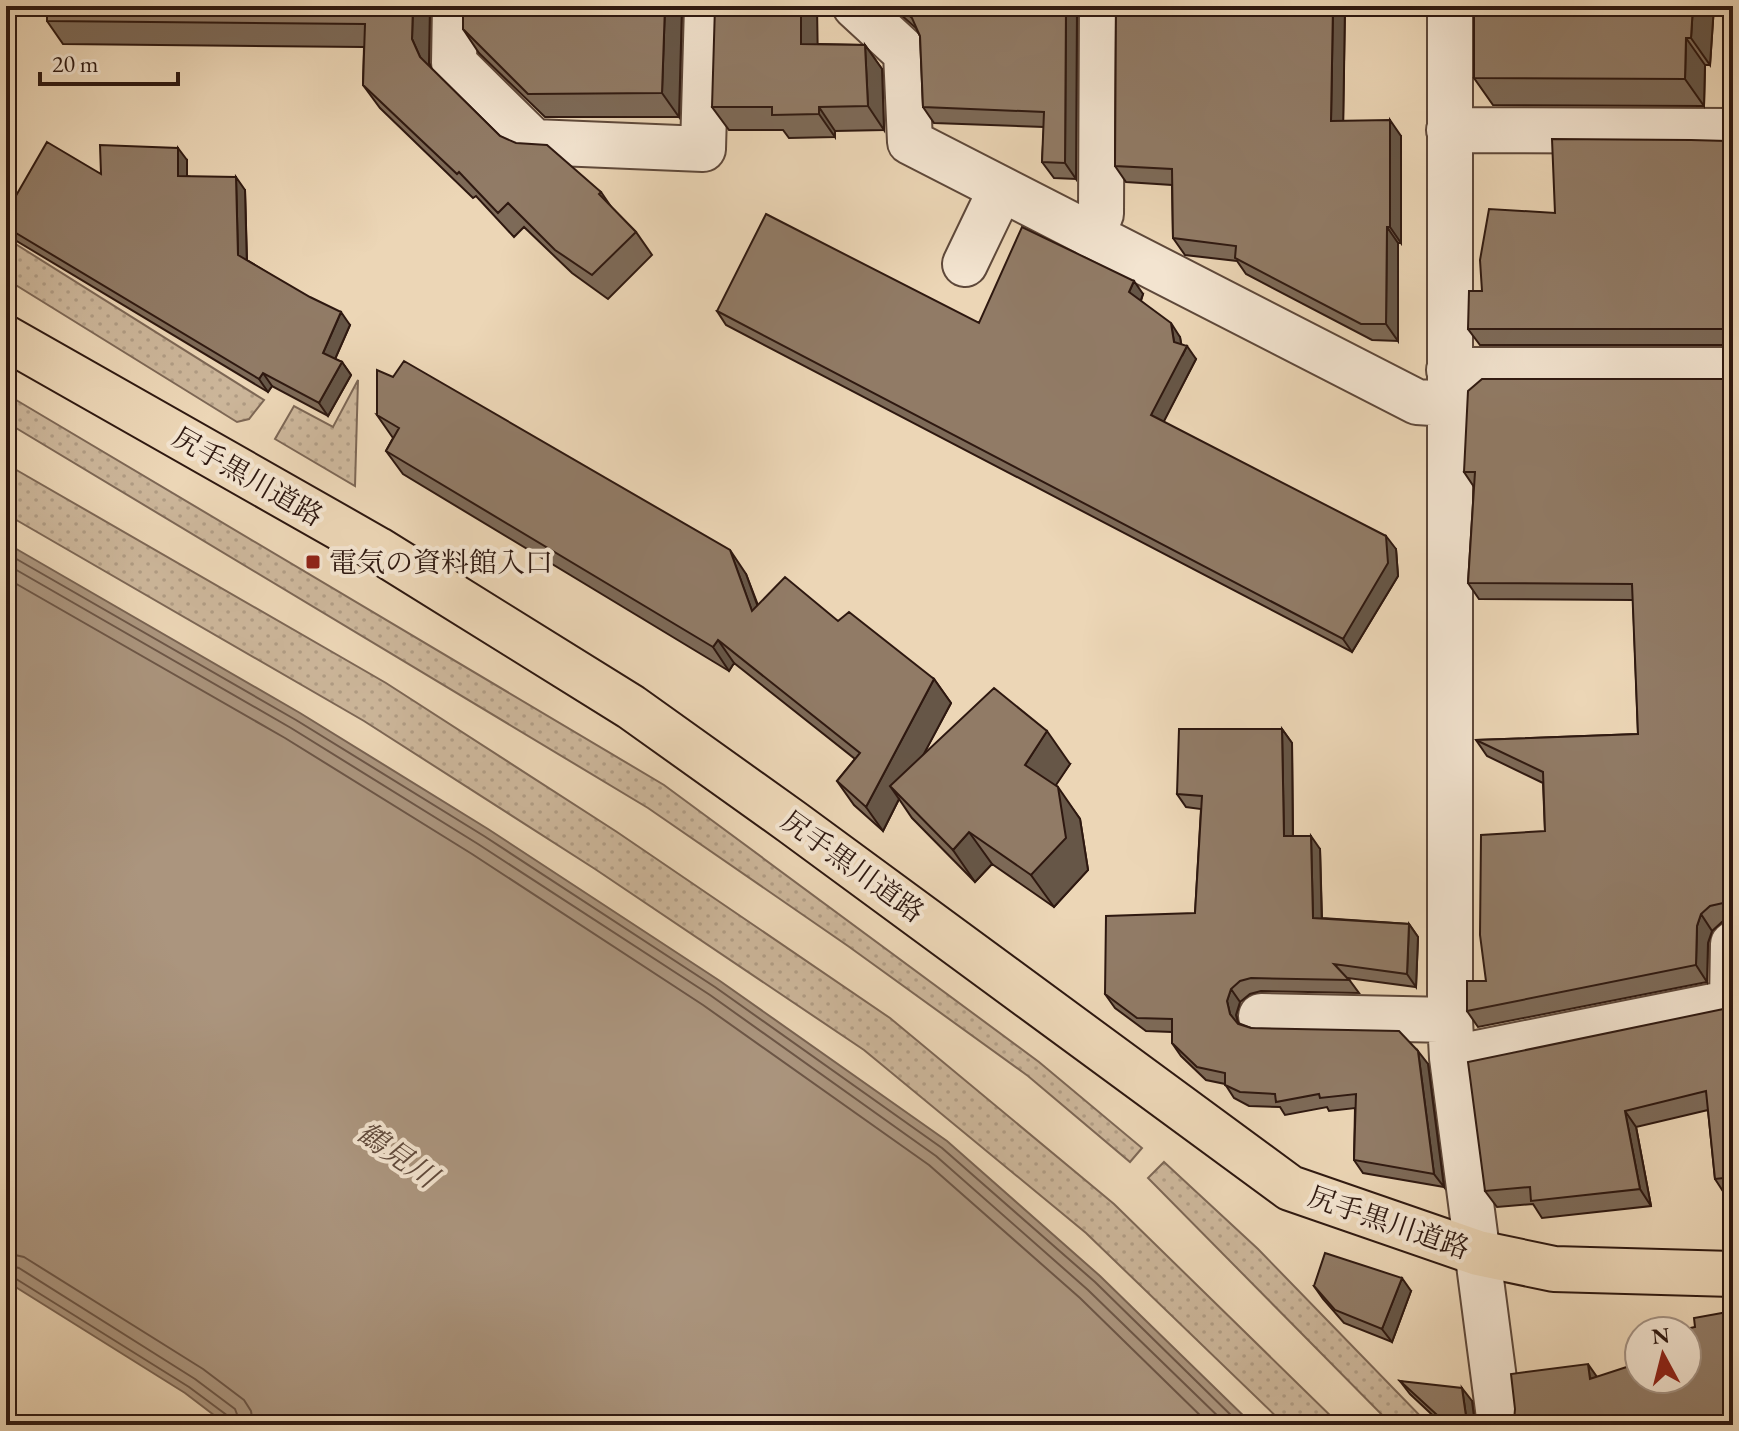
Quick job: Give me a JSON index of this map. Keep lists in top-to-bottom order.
{
  "streets": {
    "main road": ["尻手黒川道路"]
  },
  "water": ["鶴見川"],
  "places": {
    "transit": ["電気の資料館入口"]
  },
  "scale_bar": "20 m",
  "north": "top"
}
